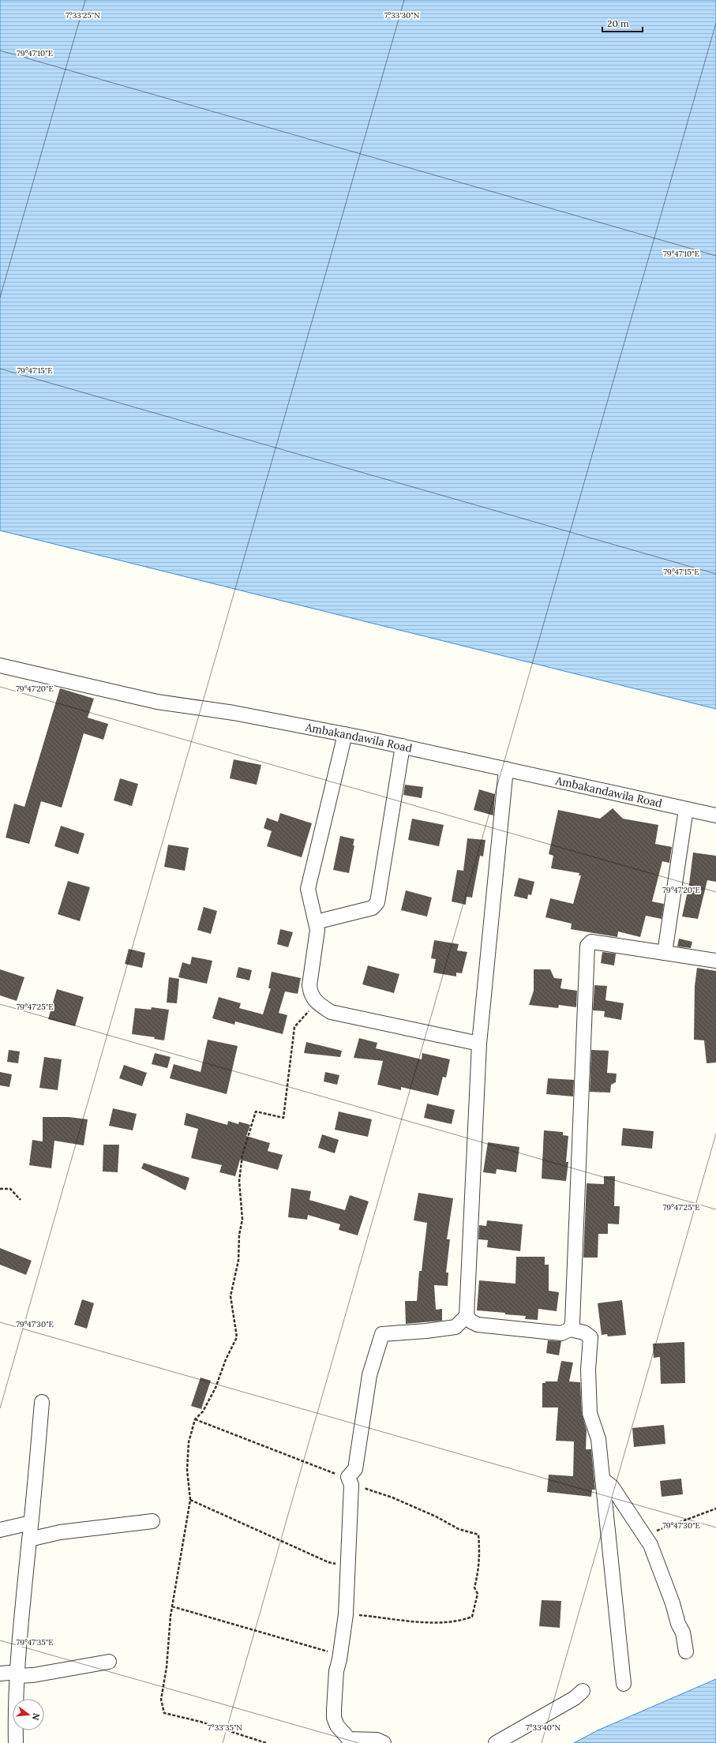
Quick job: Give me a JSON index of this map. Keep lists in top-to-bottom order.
{
  "streets": {
    "street": ["Ambakandawila Road"]
  },
  "scale_bar": "20 m",
  "north": "right",
  "coordinates": [
    "7°33'25\"N",
    "7°33'30\"N",
    "79°47'10\"E",
    "79°47'15\"E",
    "79°47'20\"E",
    "79°47'25\"E",
    "79°47'30\"E",
    "79°47'35\"E",
    "7°33'35\"N",
    "7°33'40\"N"
  ]
}
